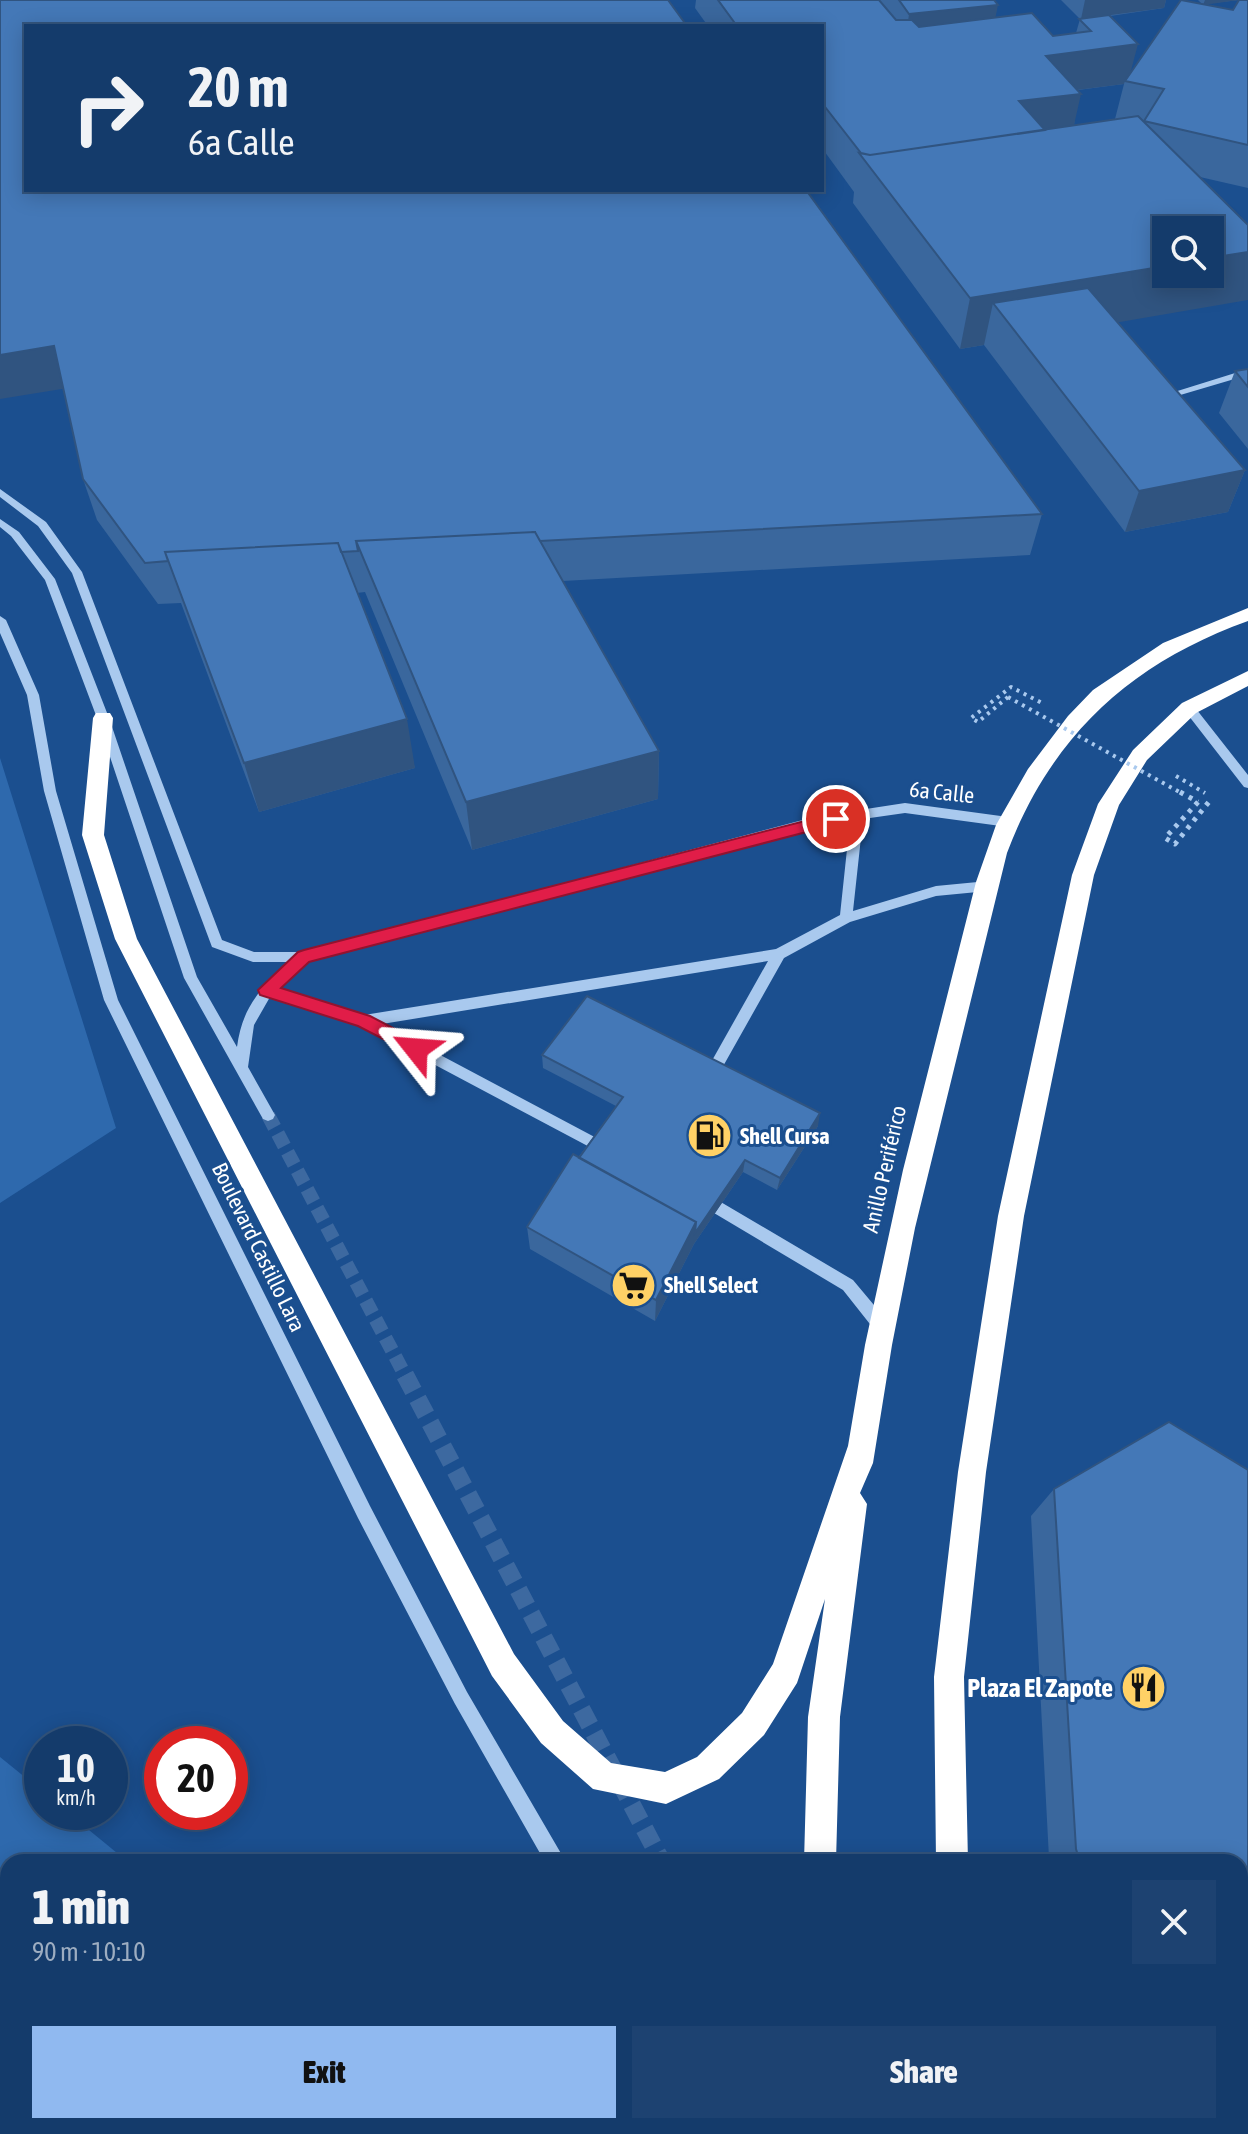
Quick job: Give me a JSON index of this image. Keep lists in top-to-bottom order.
{
  "streets": {
    "highway": ["Anillo Periférico"],
    "street": ["6a Calle", "Boulevard Castillo Lara"]
  },
  "crossings": [
    ["6a Calle", "Anillo Periférico"]
  ],
  "places": {
    "fuel station": ["Shell Cursa"],
    "supermarket": ["Shell Select"],
    "restaurant": ["Plaza El Zapote"]
  },
  "page": {
    "turn": ["20 m", "6a Calle"],
    "speed": "10 km/h",
    "limit": "20",
    "heading": ["1 min", "90 m · 10:10"],
    "buttons": ["Exit", "Share"]
  }
}
